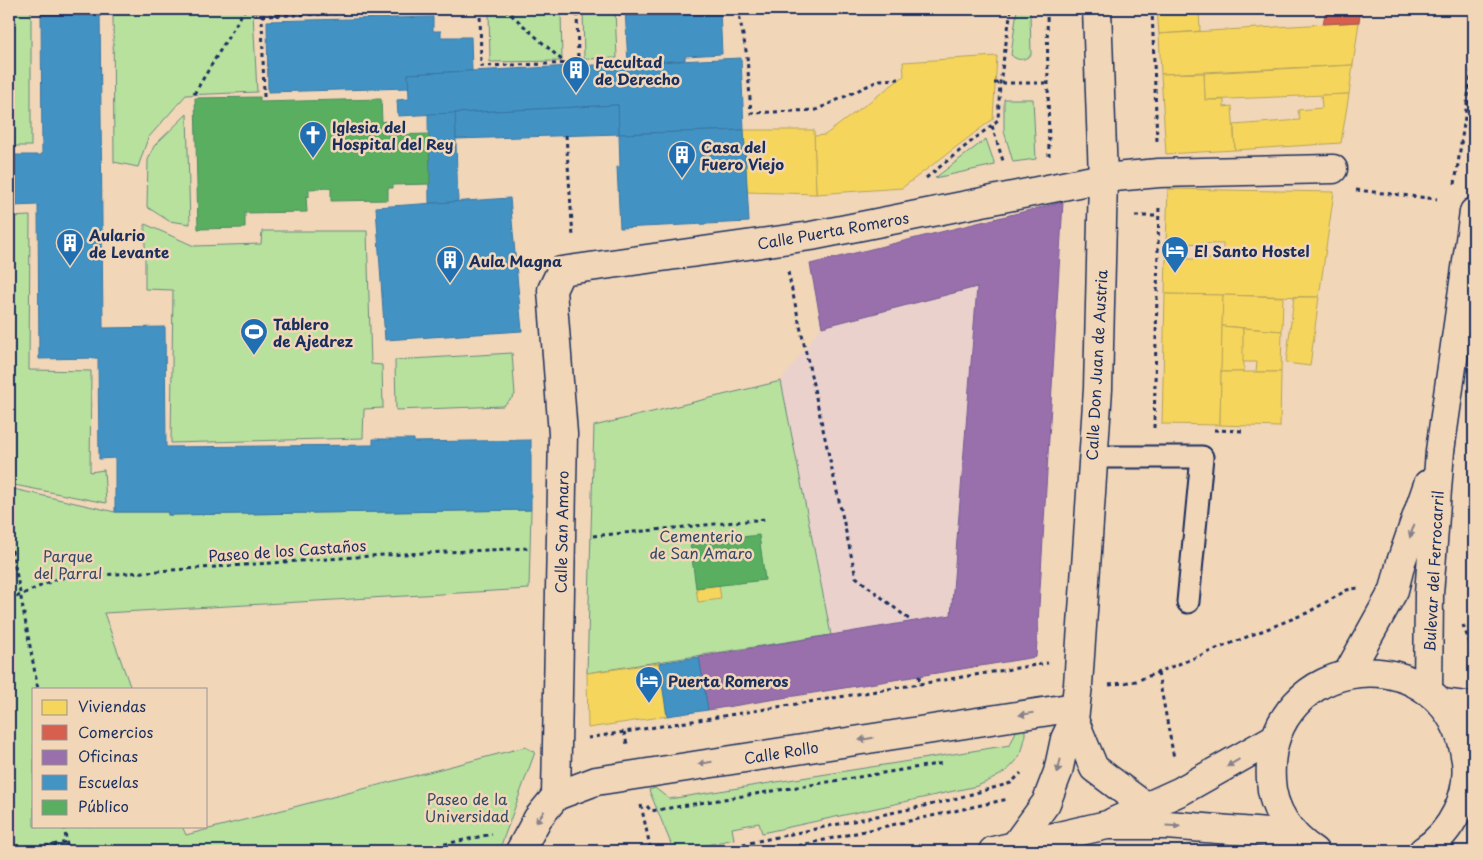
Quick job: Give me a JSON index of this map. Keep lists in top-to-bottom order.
{
  "streets": {
    "main road": [
      "Calle Puerta Romeros",
      "Calle Don Juan de Austria",
      "Calle San Amaro",
      "Bulevar del Ferrocarril",
      "Calle Rollo"
    ],
    "path": ["Paseo de los Castaños"]
  },
  "crossings": [
    ["Calle Puerta Romeros", "Calle Don Juan de Austria"],
    ["Calle Puerta Romeros", "Calle San Amaro"],
    ["Calle Don Juan de Austria", "Calle Rollo"],
    ["Calle San Amaro", "Paseo de los Castaños"],
    ["Calle San Amaro", "Calle Rollo"]
  ],
  "one_way": ["Calle Rollo"],
  "parks": ["Cementerio de San Amaro", "Parque del Parral", "Paseo de la Universidad"],
  "places": {
    "building": [
      "Facultad de Derecho",
      "Casa del Fuero Viejo",
      "Aulario de Levante",
      "Aula Magna"
    ],
    "church": ["Iglesia del Hospital del Rey"],
    "hotel": ["El Santo Hostel", "Puerta Romeros"],
    "sports": ["Tablero de Ajedrez"]
  },
  "legend": [
    "Viviendas",
    "Comercios",
    "Oficinas",
    "Escuelas",
    "Público"
  ]
}
